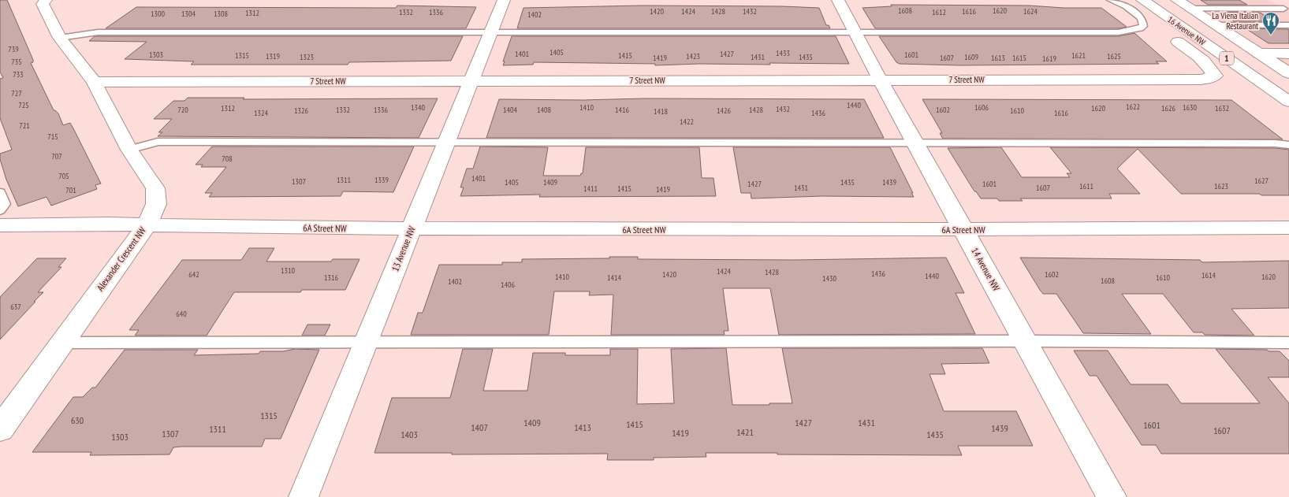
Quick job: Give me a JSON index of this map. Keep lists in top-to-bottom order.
{
  "streets": {
    "main road": [
      "16 Avenue NW",
      "1",
      "7 Street NW",
      "6A Street NW",
      "13 Avenue NW",
      "Alexander Crescent NW",
      "14 Avenue NW"
    ]
  },
  "crossings": [
    ["16 Avenue NW", "7 Street NW"],
    ["7 Street NW", "13 Avenue NW"],
    ["7 Street NW", "Alexander Crescent NW"],
    ["7 Street NW", "14 Avenue NW"],
    ["6A Street NW", "13 Avenue NW"],
    ["6A Street NW", "Alexander Crescent NW"],
    ["6A Street NW", "14 Avenue NW"]
  ],
  "places": {
    "restaurant": ["La Viena Italian Restaurant"]
  },
  "house_numbers": [
    "1608",
    "1620",
    "1420",
    "1424",
    "1428",
    "1432",
    "1616",
    "1624",
    "1332",
    "1336",
    "1612",
    "1312",
    "1300",
    "1304",
    "1308",
    "1402",
    "739",
    "1405",
    "1433",
    "1401",
    "1427",
    "1303",
    "1601",
    "1315",
    "1415",
    "1621",
    "1319",
    "1423",
    "1625",
    "1323",
    "1431",
    "1435",
    "1609",
    "1419",
    "1607",
    "1613",
    "1615",
    "1619",
    "735",
    "733",
    "727",
    "725",
    "1440",
    "1622",
    "1340",
    "1410",
    "1606",
    "1630",
    "1312",
    "1620",
    "1626",
    "1632",
    "1432",
    "720",
    "1332",
    "1336",
    "1404",
    "1408",
    "1416",
    "1428",
    "1602",
    "1326",
    "1426",
    "1610",
    "1418",
    "1324",
    "1436",
    "1616",
    "1422",
    "721",
    "715",
    "707",
    "708",
    "705",
    "1401",
    "1311",
    "1339",
    "1627",
    "1307",
    "1405",
    "1409",
    "1435",
    "1439",
    "1427",
    "1601",
    "1611",
    "1623",
    "1431",
    "1607",
    "1411",
    "1415",
    "1419",
    "701",
    "1310",
    "1424",
    "1428",
    "1436",
    "642",
    "1420",
    "1602",
    "1614",
    "1440",
    "1410",
    "1620",
    "1316",
    "1414",
    "1610",
    "1430",
    "1608",
    "1402",
    "1406",
    "637",
    "640",
    "1315",
    "630",
    "1409",
    "1427",
    "1431",
    "1415",
    "1601",
    "1407",
    "1413",
    "1439",
    "1311",
    "1607",
    "1421",
    "1419",
    "1307",
    "1403",
    "1435",
    "1303"
  ]
}
